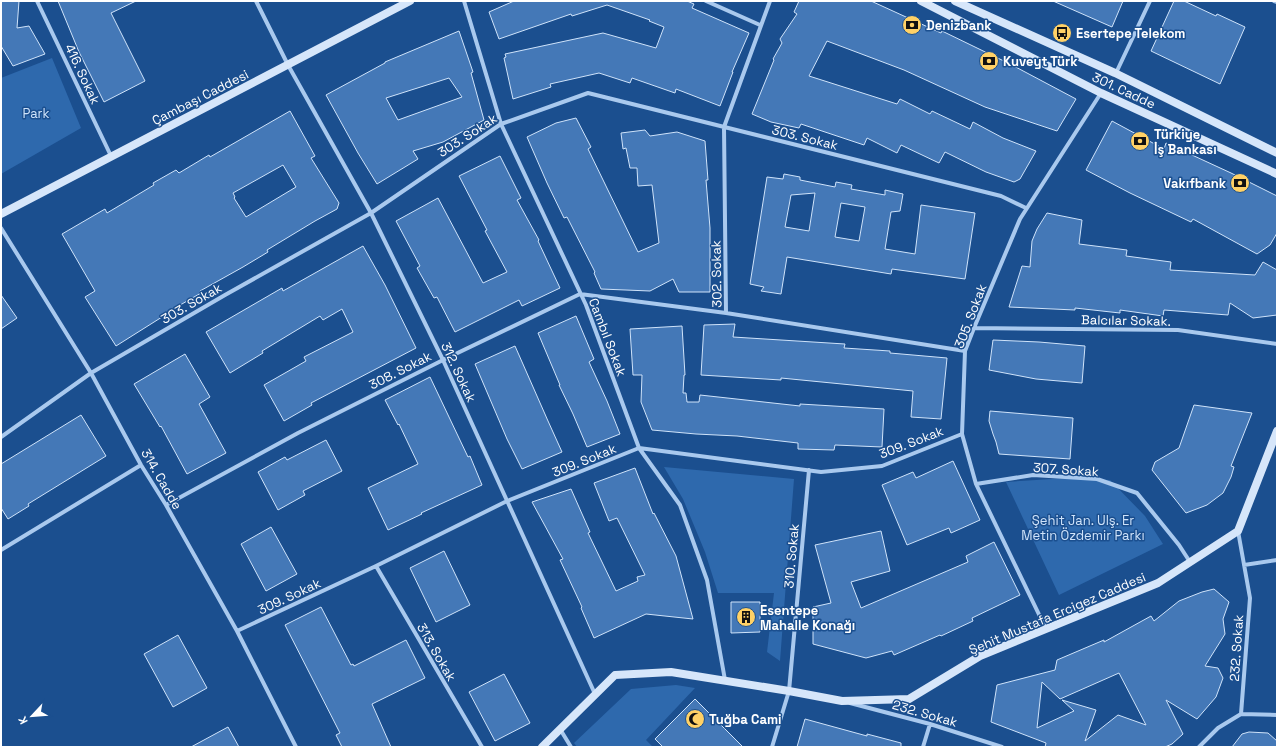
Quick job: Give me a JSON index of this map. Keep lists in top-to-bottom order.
{
  "streets": {
    "main road": ["301. Cadde", "Çambaşı Caddesi", "Şehit Mustafa Ercigez Caddesi"],
    "street": [
      "416. Sokak",
      "303. Sokak",
      "302. Sokak",
      "305. Sokak",
      "Balcılar Sokak.",
      "Cambıl Sokak",
      "308. Sokak",
      "312. Sokak",
      "309. Sokak",
      "307. Sokak",
      "314. Cadde",
      "310. Sokak",
      "232. Sokak",
      "313. Sokak"
    ]
  },
  "crossings": [
    ["416. Sokak", "Çambaşı Caddesi"],
    ["301. Cadde", "305. Sokak"],
    ["Çambaşı Caddesi", "312. Sokak"],
    ["303. Sokak", "302. Sokak"],
    ["303. Sokak", "305. Sokak"],
    ["303. Sokak", "Cambıl Sokak"],
    ["303. Sokak", "312. Sokak"],
    ["303. Sokak", "314. Cadde"],
    ["302. Sokak", "305. Sokak"],
    ["305. Sokak", "Balcılar Sokak."],
    ["305. Sokak", "309. Sokak"],
    ["305. Sokak", "307. Sokak"],
    ["305. Sokak", "Şehit Mustafa Ercigez Caddesi"],
    ["Cambıl Sokak", "308. Sokak"],
    ["Cambıl Sokak", "309. Sokak"],
    ["Cambıl Sokak", "Şehit Mustafa Ercigez Caddesi"],
    ["308. Sokak", "312. Sokak"],
    ["308. Sokak", "314. Cadde"],
    ["312. Sokak", "309. Sokak"],
    ["312. Sokak", "Şehit Mustafa Ercigez Caddesi"],
    ["309. Sokak", "314. Cadde"],
    ["309. Sokak", "310. Sokak"],
    ["309. Sokak", "313. Sokak"],
    ["307. Sokak", "Şehit Mustafa Ercigez Caddesi"],
    ["310. Sokak", "Şehit Mustafa Ercigez Caddesi"],
    ["Şehit Mustafa Ercigez Caddesi", "232. Sokak"]
  ],
  "parks": ["Park", "Şehit Jan. Ulş. Er Metin Özdemir Parkı"],
  "places": {
    "bank": [
      "Denizbank",
      "Kuveyt Türk",
      "Türkiye İş Bankası",
      "Vakıfbank"
    ],
    "bus stop": ["Esertepe Telekom"],
    "building": ["Esentepe Mahalle Konağı"],
    "mosque": ["Tuğba Cami"]
  },
  "north": "bottom left"
}
